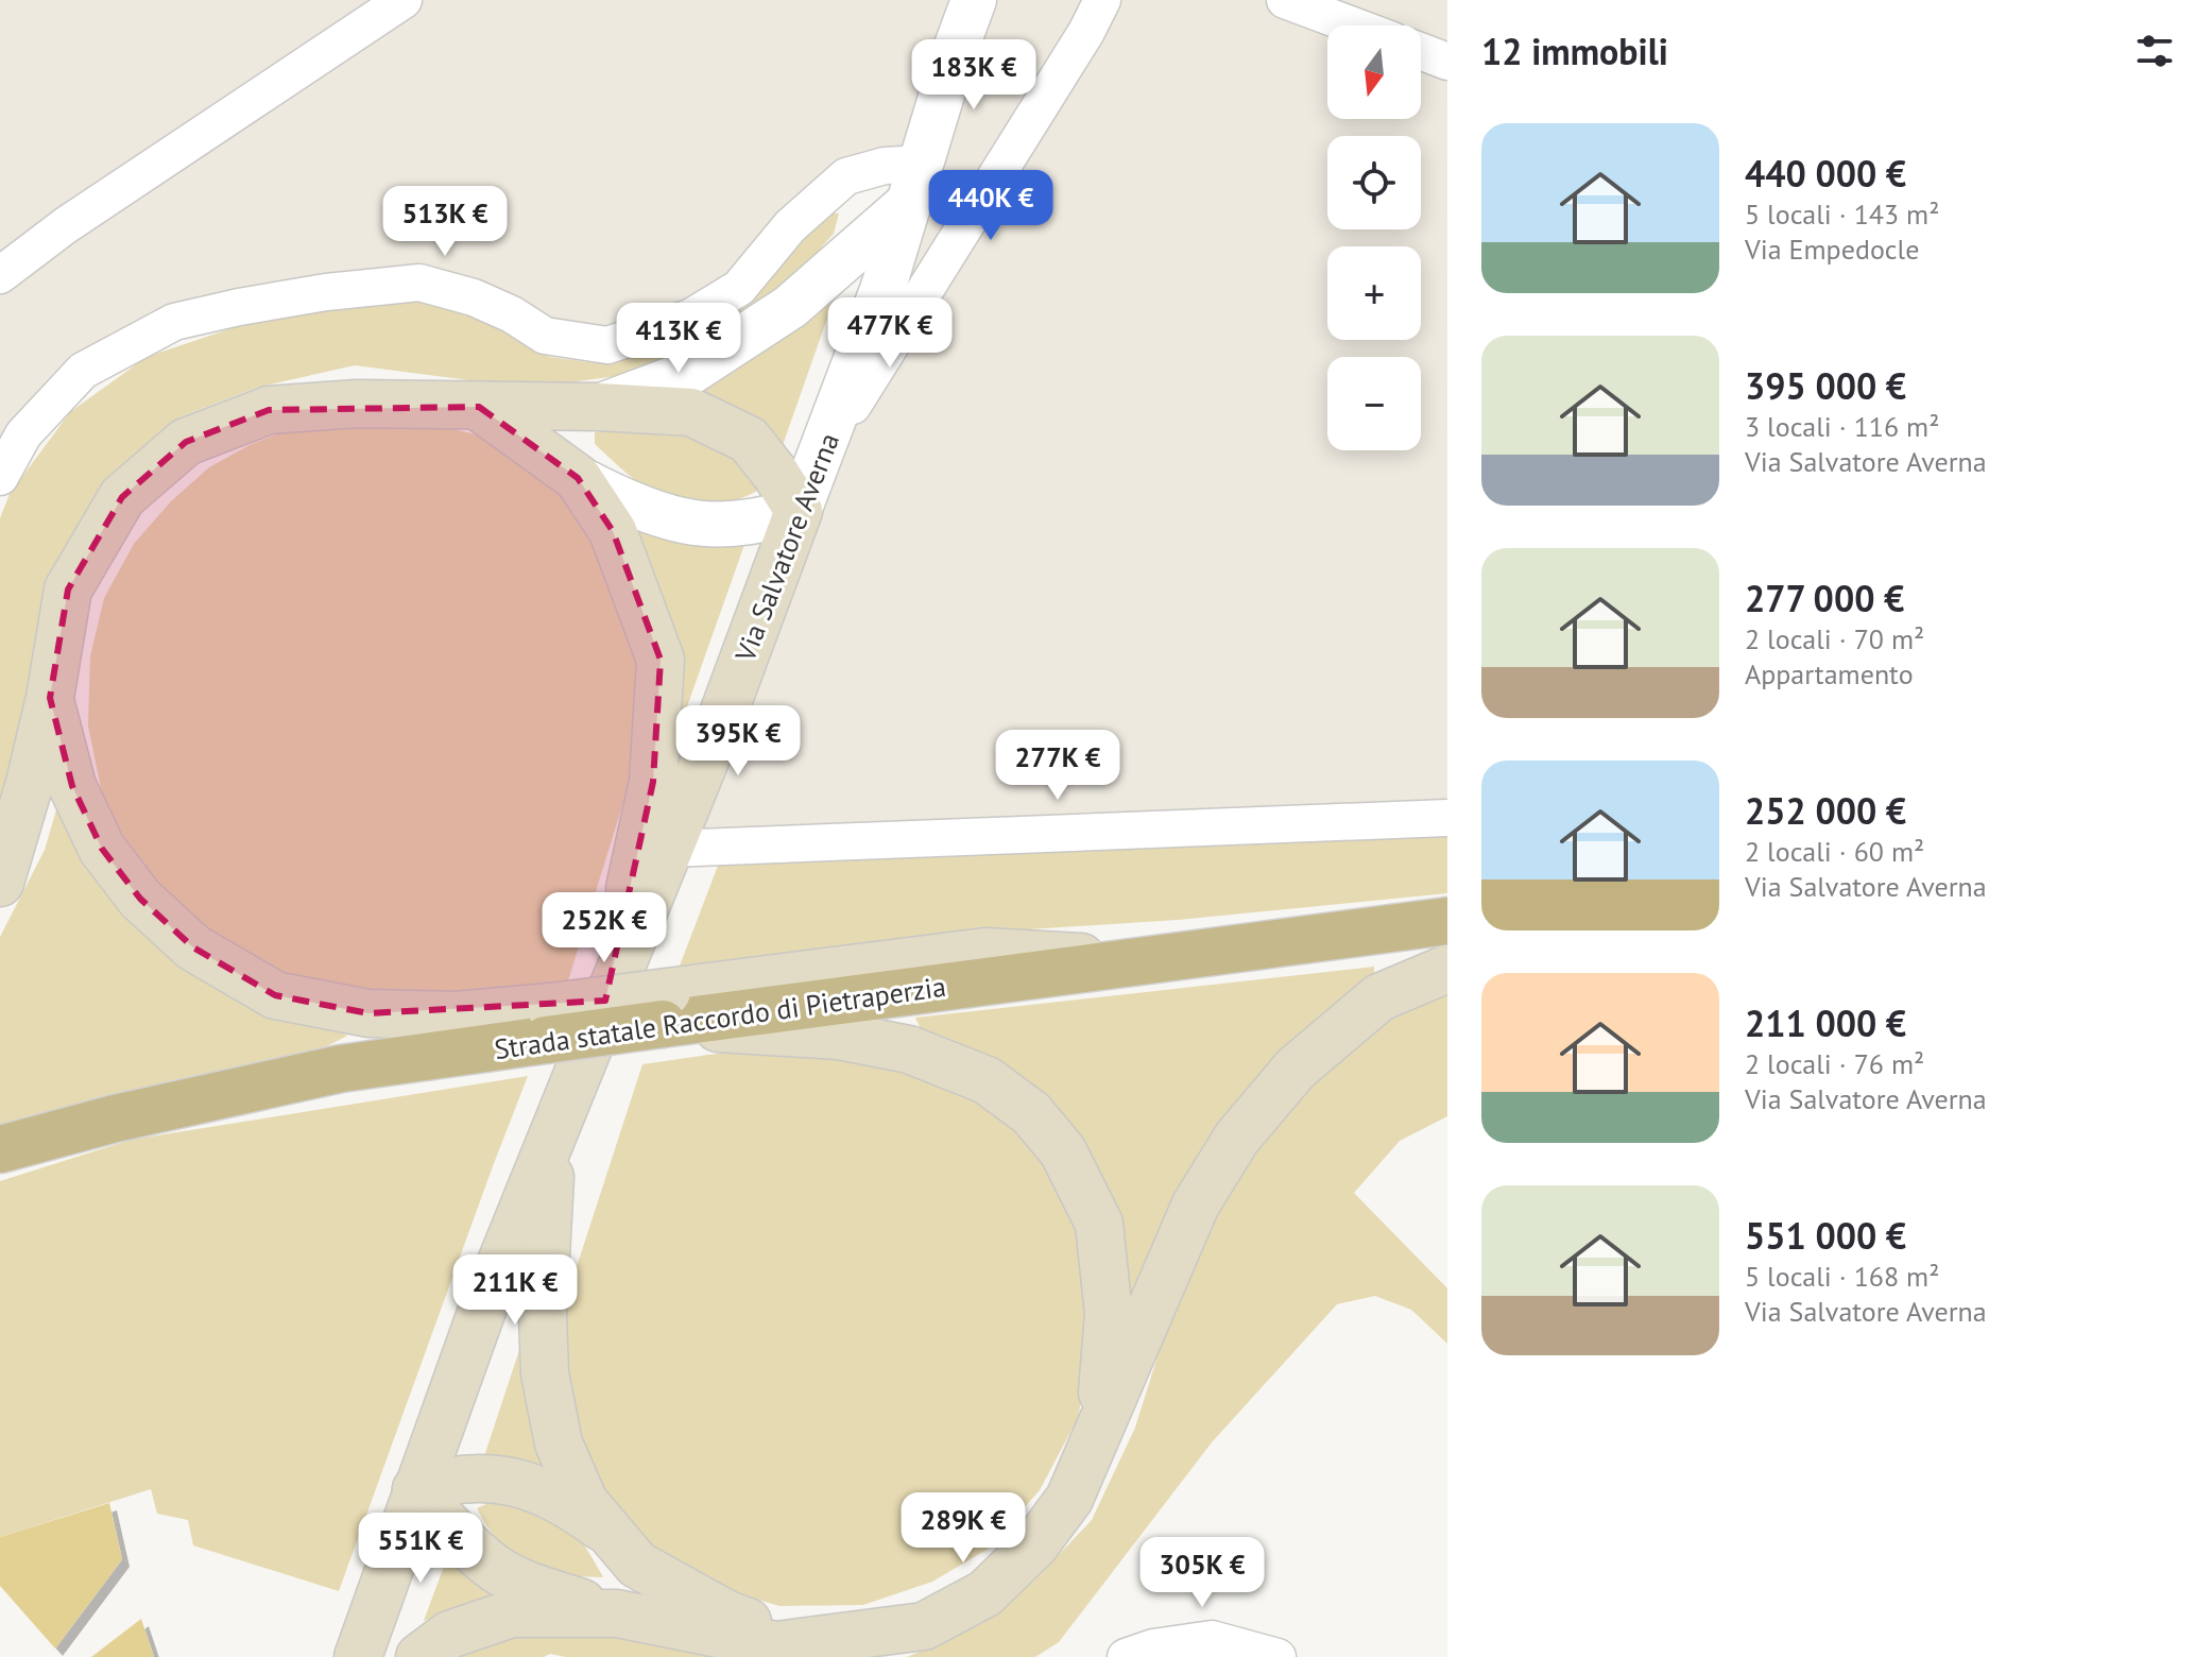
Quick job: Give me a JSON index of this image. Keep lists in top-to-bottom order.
{
  "streets": {
    "main road": ["Via Salvatore Averna", "Strada statale Raccordo di Pietraperzia"]
  },
  "north": "bottom",
  "page": {
    "heading": "12 immobili",
    "map_buttons": ["+", "−"],
    "price": [
      "183K €",
      "440K €",
      "513K €",
      "477K €",
      "413K €",
      "395K €",
      "277K €",
      "252K €",
      "211K €",
      "289K €",
      "551K €",
      "305K €"
    ],
    "list": [
      {
        "name": "440 000 €",
        "note": "5 locali · 143 m² · Via Empedocle"
      },
      {
        "name": "395 000 €",
        "note": "3 locali · 116 m² · Via Salvatore Averna"
      },
      {
        "name": "277 000 €",
        "note": "2 locali · 70 m² · Appartamento"
      },
      {
        "name": "252 000 €",
        "note": "2 locali · 60 m² · Via Salvatore Averna"
      },
      {
        "name": "211 000 €",
        "note": "2 locali · 76 m² · Via Salvatore Averna"
      },
      {
        "name": "551 000 €",
        "note": "5 locali · 168 m² · Via Salvatore Averna"
      }
    ]
  }
}
